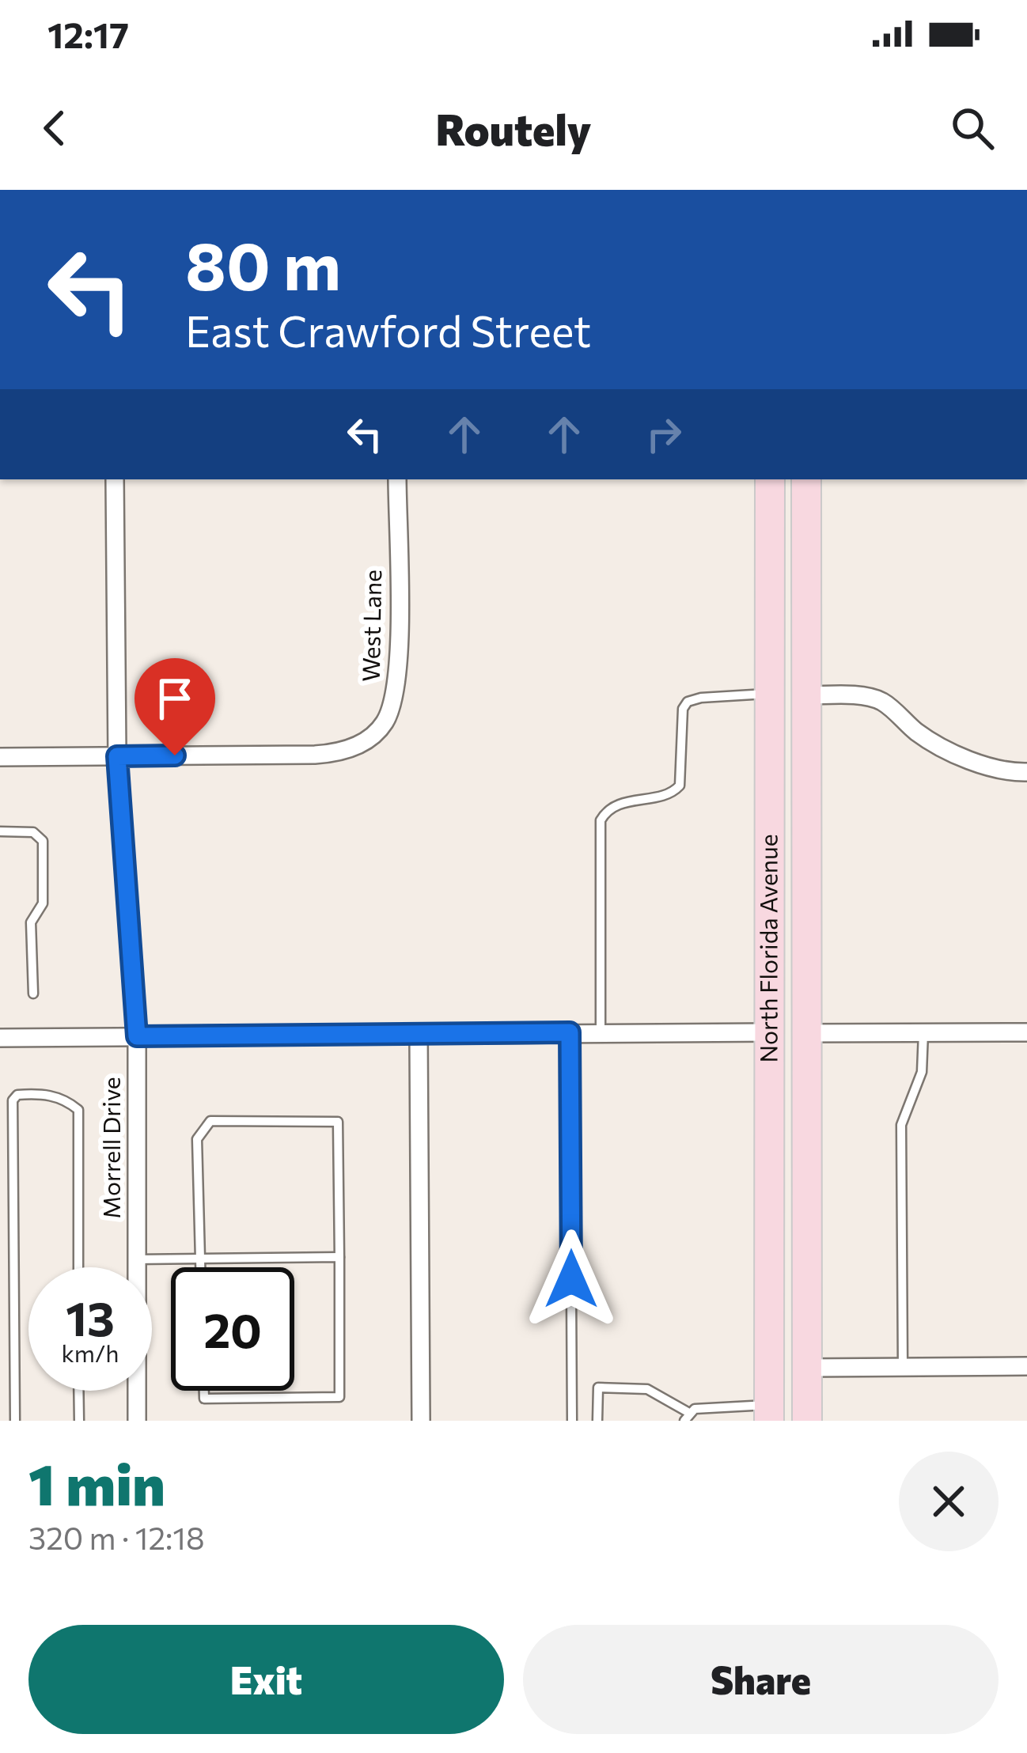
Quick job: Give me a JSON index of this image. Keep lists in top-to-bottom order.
{
  "streets": {
    "main road": ["North Florida Avenue"],
    "street": ["West Lane", "Morrell Drive"]
  },
  "crossings": [
    ["West Lane", "Morrell Drive"]
  ],
  "page": {
    "status": "12:17",
    "header": "Routely",
    "turn": ["80 m", "East Crawford Street"],
    "speed": "13 km/h",
    "limit": "20",
    "heading": ["1 min", "320 m · 12:18"],
    "buttons": ["Exit", "Share"]
  }
}
